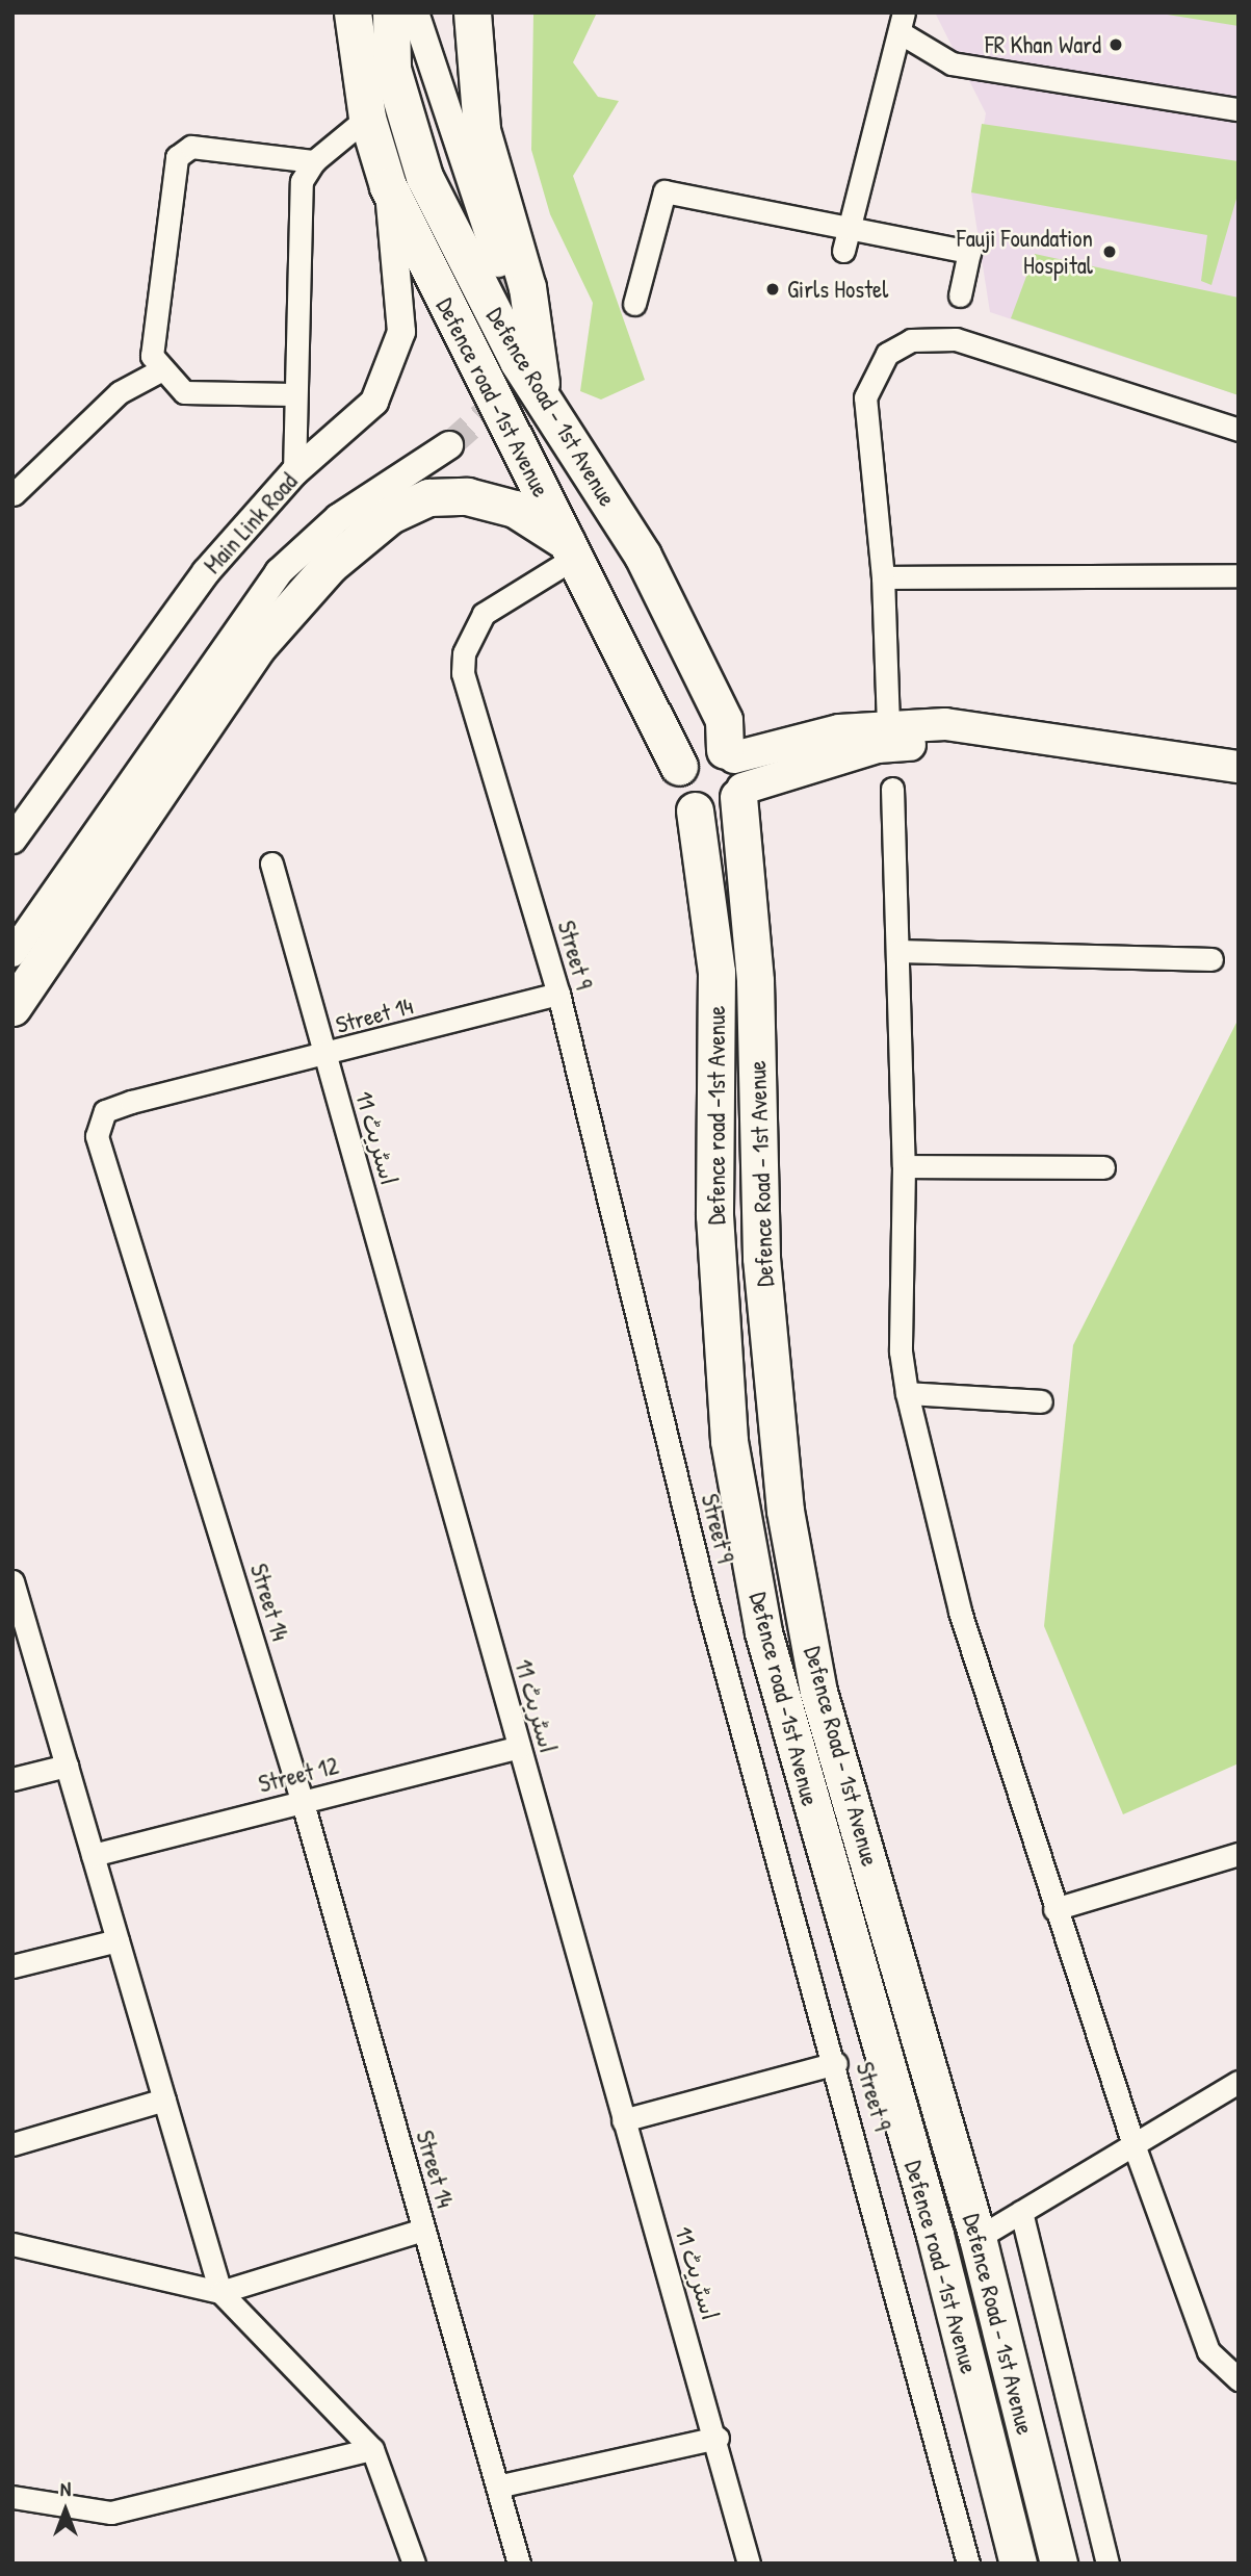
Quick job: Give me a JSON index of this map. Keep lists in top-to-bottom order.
{
  "streets": {
    "main road": ["Defence road -1st Avenue", "Defence Road - 1st Avenue"],
    "street": [
      "Main Link Road",
      "Street 9",
      "Street 14",
      "اسٹریٹ 11",
      "Street 12"
    ]
  },
  "crossings": [
    ["Defence road -1st Avenue", "Defence Road - 1st Avenue"],
    ["Defence road -1st Avenue", "Main Link Road"],
    ["Defence road -1st Avenue", "Street 9"],
    ["Street 9", "Street 14"],
    ["Street 14", "اسٹریٹ 11"],
    ["Street 14", "Street 12"],
    ["اسٹریٹ 11", "Street 12"]
  ],
  "places": ["FR Khan Ward", "Fauji Foundation Hospital", "Girls Hostel"],
  "north": "top"
}
